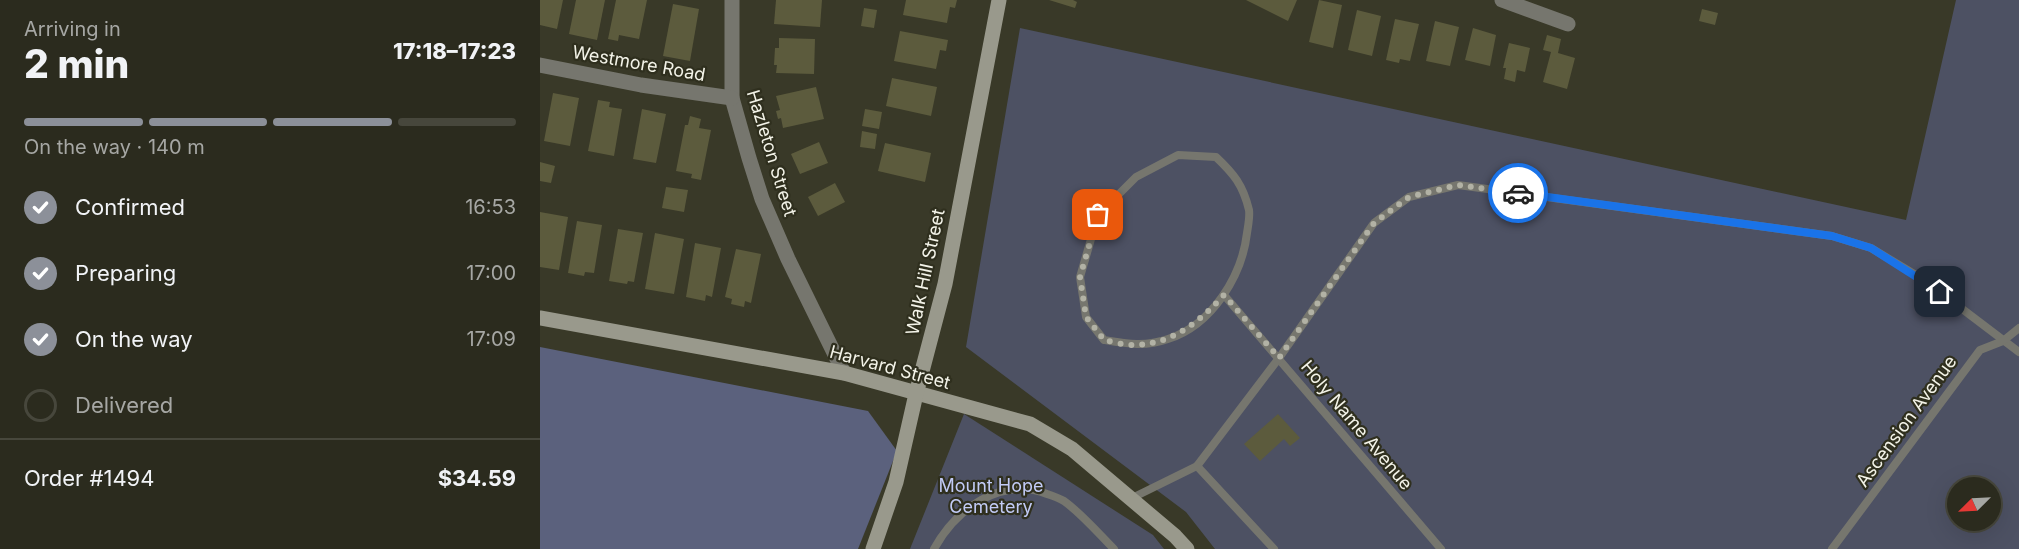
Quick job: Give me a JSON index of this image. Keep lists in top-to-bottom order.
{
  "streets": {
    "main road": ["Walk Hill Street", "Harvard Street"],
    "street": ["Westmore Road", "Hazleton Street"],
    "lane": ["Ascension Avenue", "Holy Name Avenue"]
  },
  "crossings": [
    ["Westmore Road", "Hazleton Street"],
    ["Hazleton Street", "Harvard Street"],
    ["Walk Hill Street", "Harvard Street"]
  ],
  "parks": ["Mount Hope Cemetery"],
  "north": "bottom left",
  "page": {
    "heading": ["2 min", "Arriving in", "17:18–17:23"],
    "panel": ["Order #1494", "$34.59"],
    "bar": "On the way · 140 m",
    "list": [
      ["Confirmed", "16:53"],
      ["Preparing", "17:00"],
      ["On the way", "17:09"],
      "Delivered"
    ]
  }
}
